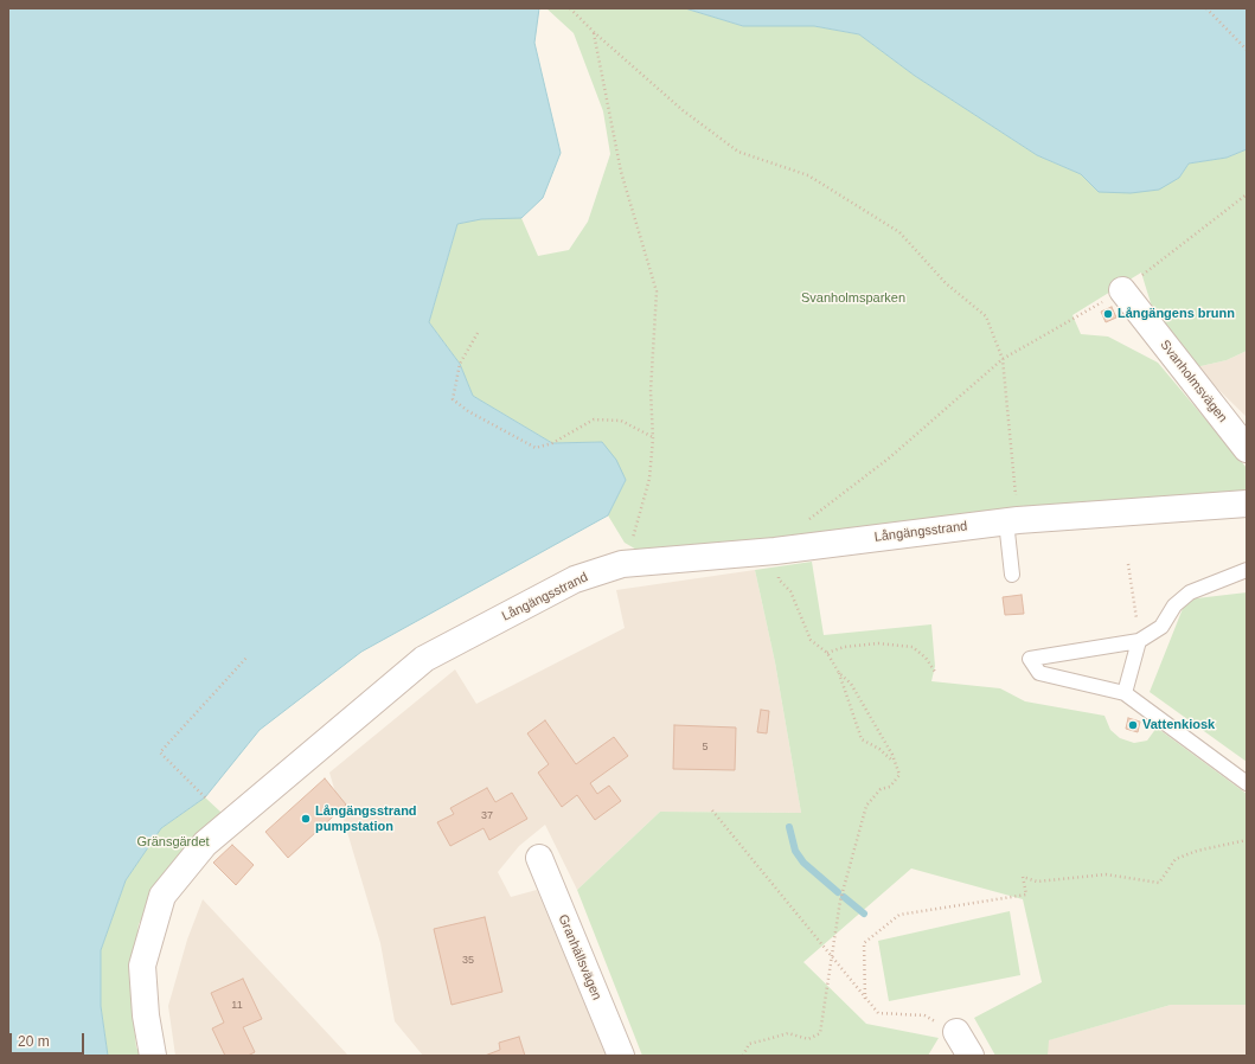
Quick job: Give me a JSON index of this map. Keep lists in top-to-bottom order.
{
  "streets": {
    "street": ["Svanholmsvägen", "Långängsstrand", "Granhällsvägen"]
  },
  "parks": ["Svanholmsparken", "Gränsgärdet"],
  "places": ["Långängens brunn", "Vattenkiosk", "Långängsstrand pumpstation"],
  "house_numbers": [
    "5",
    "37",
    "35",
    "11"
  ],
  "scale_bar": "20 m"
}
